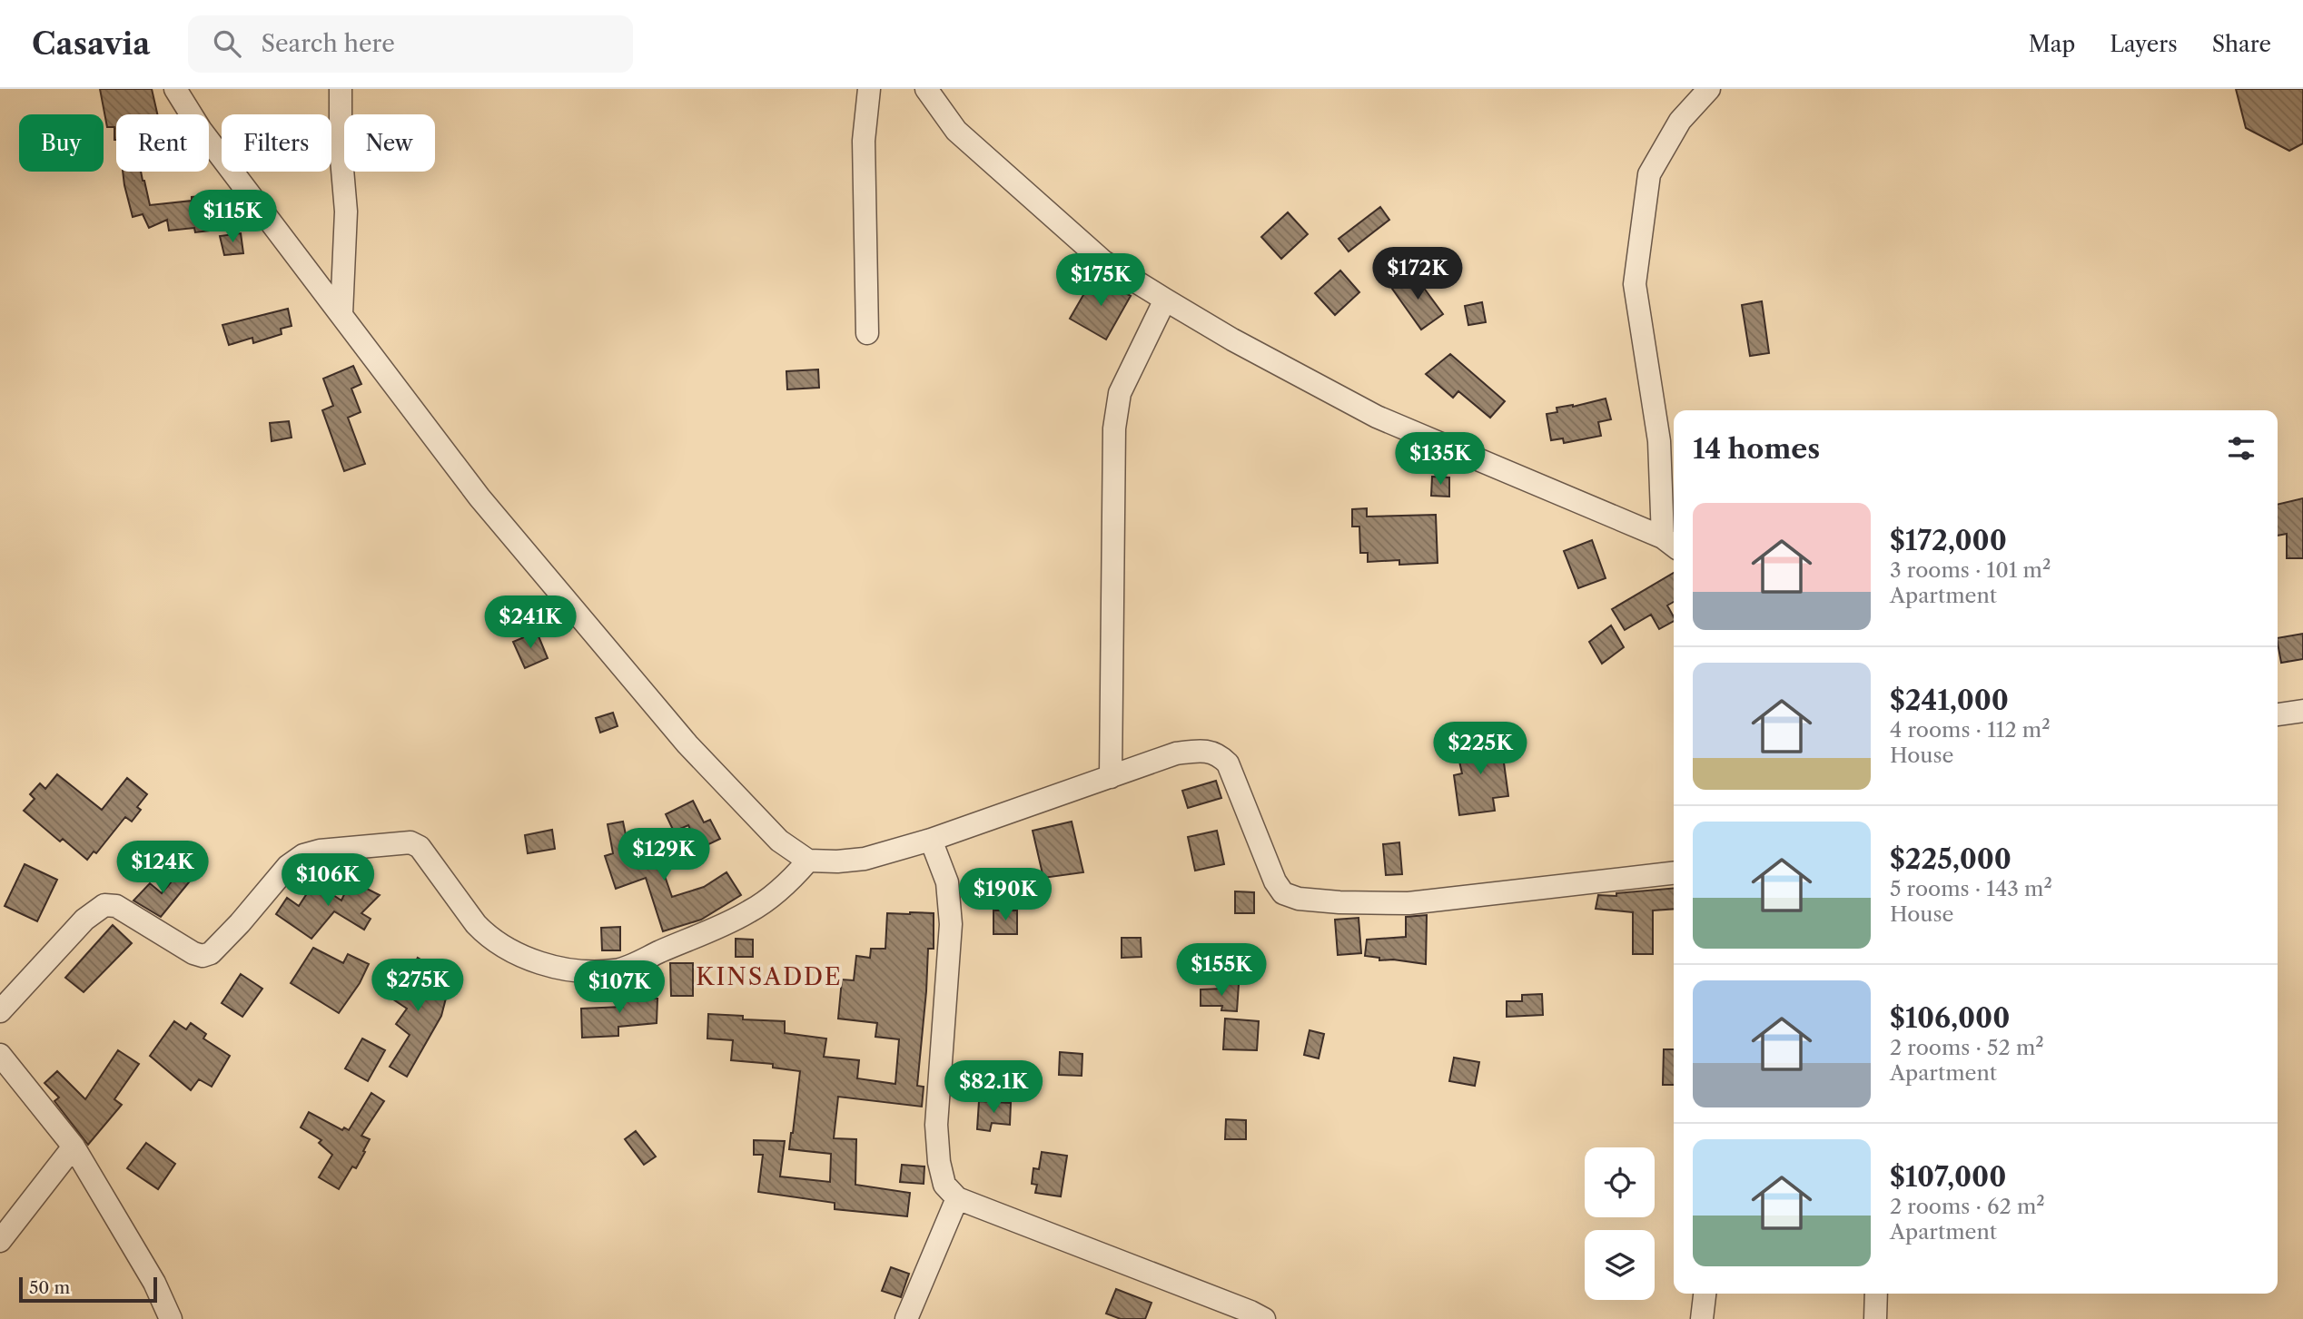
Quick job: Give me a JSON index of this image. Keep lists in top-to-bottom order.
{
  "districts": ["KINSADDE"],
  "scale_bar": "50 m",
  "page": {
    "header": "Casavia",
    "search": "Search here",
    "nav": ["Map", "Layers", "Share"],
    "chip": [
      "Buy",
      "Rent",
      "Filters",
      "New"
    ],
    "price": [
      "$115K",
      "$172K",
      "$175K",
      "$135K",
      "$241K",
      "$225K",
      "$129K",
      "$124K",
      "$106K",
      "$190K",
      "$155K",
      "$275K",
      "$107K",
      "$82.1K"
    ],
    "heading": "14 homes",
    "list": [
      {
        "name": "$172,000",
        "note": "3 rooms · 101 m² · Apartment"
      },
      {
        "name": "$241,000",
        "note": "4 rooms · 112 m² · House"
      },
      {
        "name": "$225,000",
        "note": "5 rooms · 143 m² · House"
      },
      {
        "name": "$106,000",
        "note": "2 rooms · 52 m² · Apartment"
      },
      {
        "name": "$107,000",
        "note": "2 rooms · 62 m² · Apartment"
      }
    ],
    "scale": "50 m"
  }
}
